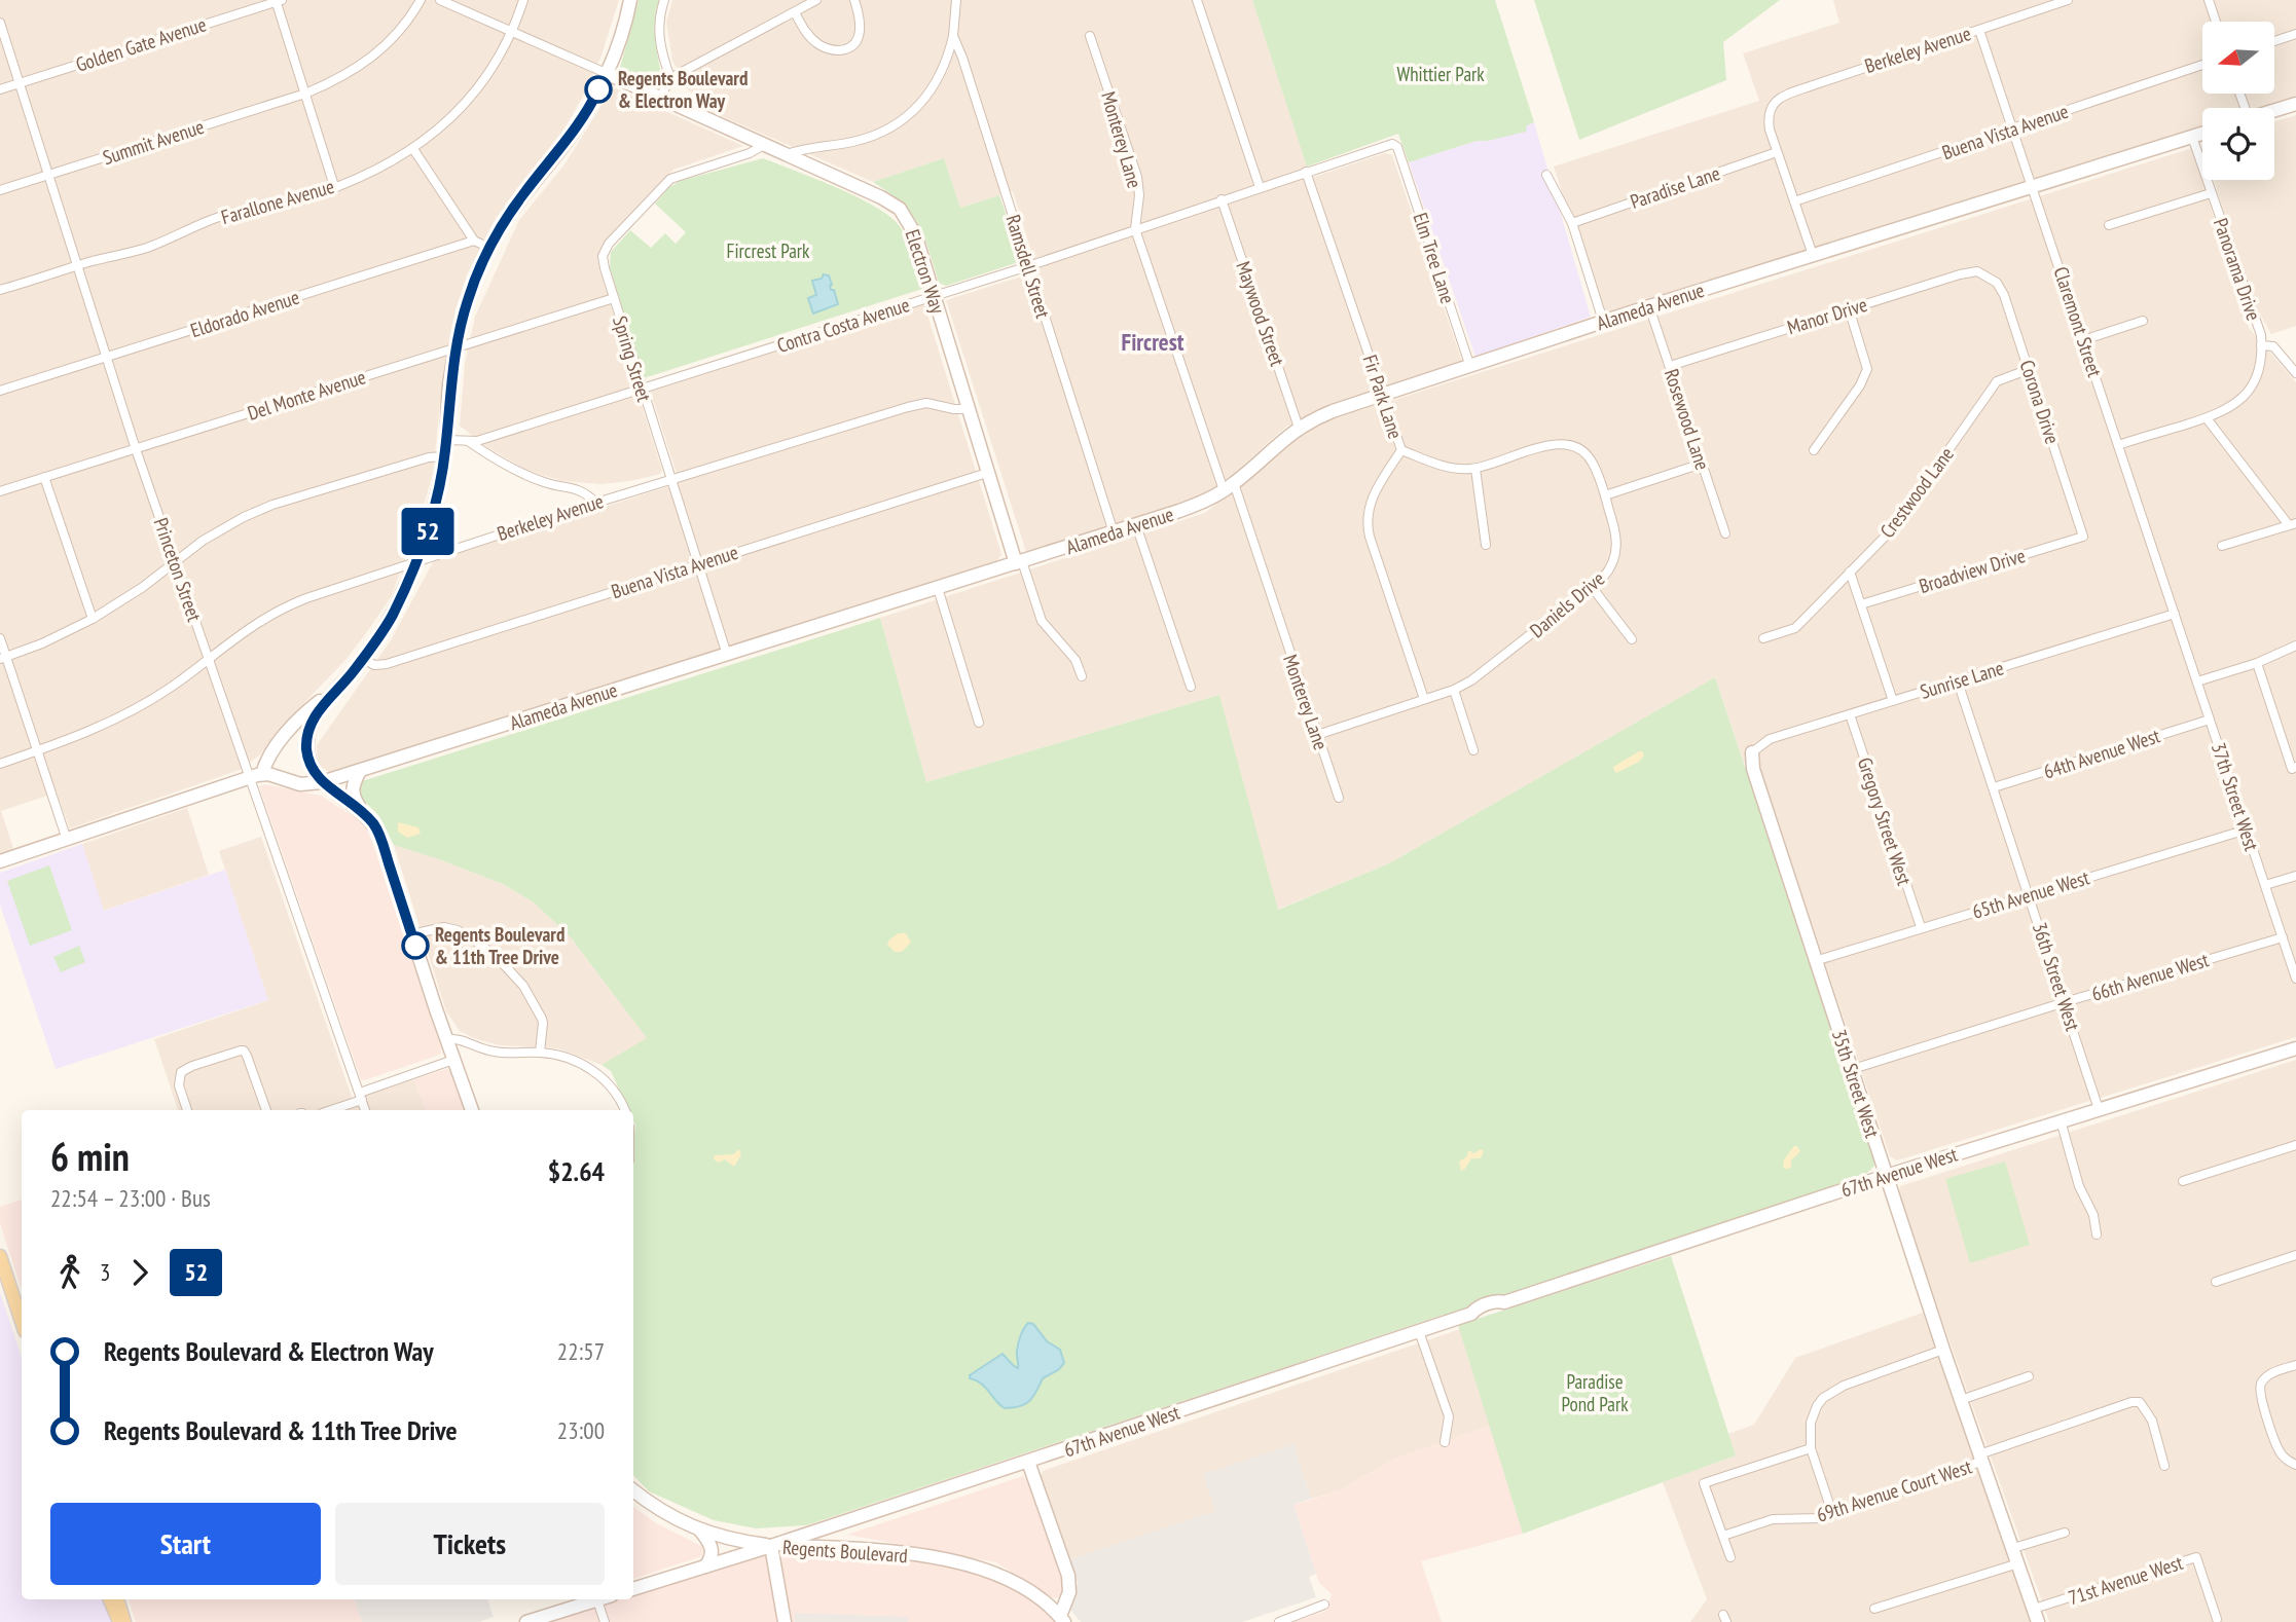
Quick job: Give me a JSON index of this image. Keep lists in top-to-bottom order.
{
  "streets": {
    "street": [
      "Golden Gate Avenue",
      "Berkeley Avenue",
      "Buena Vista Avenue",
      "Monterey Lane",
      "Summit Avenue",
      "Paradise Lane",
      "Farallone Avenue",
      "Elm Tree Lane",
      "Ramsdell Street",
      "Panorama Drive",
      "Electron Way",
      "Alameda Avenue",
      "Eldorado Avenue",
      "Maywood Street",
      "Manor Drive",
      "Claremont Street",
      "Contra Costa Avenue",
      "Spring Street",
      "Del Monte Avenue",
      "Fir Park Lane",
      "Corona Drive",
      "Rosewood Lane",
      "Crestwood Lane",
      "Princeton Street",
      "Broadview Drive",
      "Daniels Drive",
      "Sunrise Lane",
      "64th Avenue West",
      "37th Street West",
      "Gregory Street West",
      "65th Avenue West",
      "36th Street West",
      "66th Avenue West",
      "35th Street West",
      "67th Avenue West",
      "69th Avenue Court West",
      "Regents Boulevard",
      "71st Avenue West"
    ]
  },
  "crossings": [
    ["Golden Gate Avenue", "Princeton Street"],
    ["Berkeley Avenue", "Paradise Lane"],
    ["Berkeley Avenue", "Electron Way"],
    ["Berkeley Avenue", "Claremont Street"],
    ["Berkeley Avenue", "Spring Street"],
    ["Berkeley Avenue", "Princeton Street"],
    ["Buena Vista Avenue", "Electron Way"],
    ["Buena Vista Avenue", "Claremont Street"],
    ["Buena Vista Avenue", "Spring Street"],
    ["Monterey Lane", "Alameda Avenue"],
    ["Monterey Lane", "Contra Costa Avenue"],
    ["Monterey Lane", "Daniels Drive"],
    ["Summit Avenue", "Princeton Street"],
    ["Farallone Avenue", "Princeton Street"],
    ["Elm Tree Lane", "Alameda Avenue"],
    ["Elm Tree Lane", "Contra Costa Avenue"],
    ["Ramsdell Street", "Alameda Avenue"],
    ["Ramsdell Street", "Contra Costa Avenue"],
    ["Panorama Drive", "Alameda Avenue"],
    ["Panorama Drive", "Claremont Street"],
    ["Electron Way", "Alameda Avenue"],
    ["Electron Way", "Contra Costa Avenue"],
    ["Electron Way", "Spring Street"],
    ["Alameda Avenue", "Maywood Street"],
    ["Alameda Avenue", "Claremont Street"],
    ["Alameda Avenue", "Spring Street"],
    ["Alameda Avenue", "Fir Park Lane"],
    ["Alameda Avenue", "Rosewood Lane"],
    ["Alameda Avenue", "Princeton Street"],
    ["Eldorado Avenue", "Princeton Street"],
    ["Maywood Street", "Contra Costa Avenue"],
    ["Manor Drive", "Corona Drive"],
    ["Manor Drive", "Rosewood Lane"],
    ["Claremont Street", "Sunrise Lane"],
    ["Claremont Street", "37th Street West"],
    ["Contra Costa Avenue", "Spring Street"],
    ["Contra Costa Avenue", "Fir Park Lane"],
    ["Spring Street", "Del Monte Avenue"],
    ["Del Monte Avenue", "Princeton Street"],
    ["Fir Park Lane", "Daniels Drive"],
    ["Corona Drive", "Crestwood Lane"],
    ["Corona Drive", "Broadview Drive"],
    ["Sunrise Lane", "37th Street West"],
    ["Sunrise Lane", "Gregory Street West"],
    ["Sunrise Lane", "36th Street West"],
    ["Sunrise Lane", "35th Street West"],
    ["64th Avenue West", "37th Street West"],
    ["64th Avenue West", "36th Street West"],
    ["37th Street West", "65th Avenue West"],
    ["37th Street West", "66th Avenue West"],
    ["Gregory Street West", "65th Avenue West"],
    ["65th Avenue West", "36th Street West"],
    ["65th Avenue West", "35th Street West"],
    ["36th Street West", "66th Avenue West"],
    ["36th Street West", "67th Avenue West"],
    ["66th Avenue West", "35th Street West"],
    ["35th Street West", "67th Avenue West"],
    ["35th Street West", "69th Avenue Court West"],
    ["35th Street West", "71st Avenue West"],
    ["67th Avenue West", "Regents Boulevard"]
  ],
  "districts": ["Fircrest"],
  "parks": ["Whittier Park", "Fircrest Park", "Paradise Pond Park"],
  "places": ["Regents Boulevard & Electron Way", "Regents Boulevard & 11th Tree Drive"],
  "lines": ["bus line 52"],
  "north": "left",
  "page": {
    "on_map": "52",
    "heading": ["6 min", "22:54 – 23:00 · Bus", "$2.64"],
    "legs": ["3", "52"],
    "list": [
      {
        "name": "Regents Boulevard & Electron Way",
        "value": "22:57"
      },
      {
        "name": "Regents Boulevard & 11th Tree Drive",
        "value": "23:00"
      }
    ],
    "buttons": ["Start", "Tickets"]
  }
}
